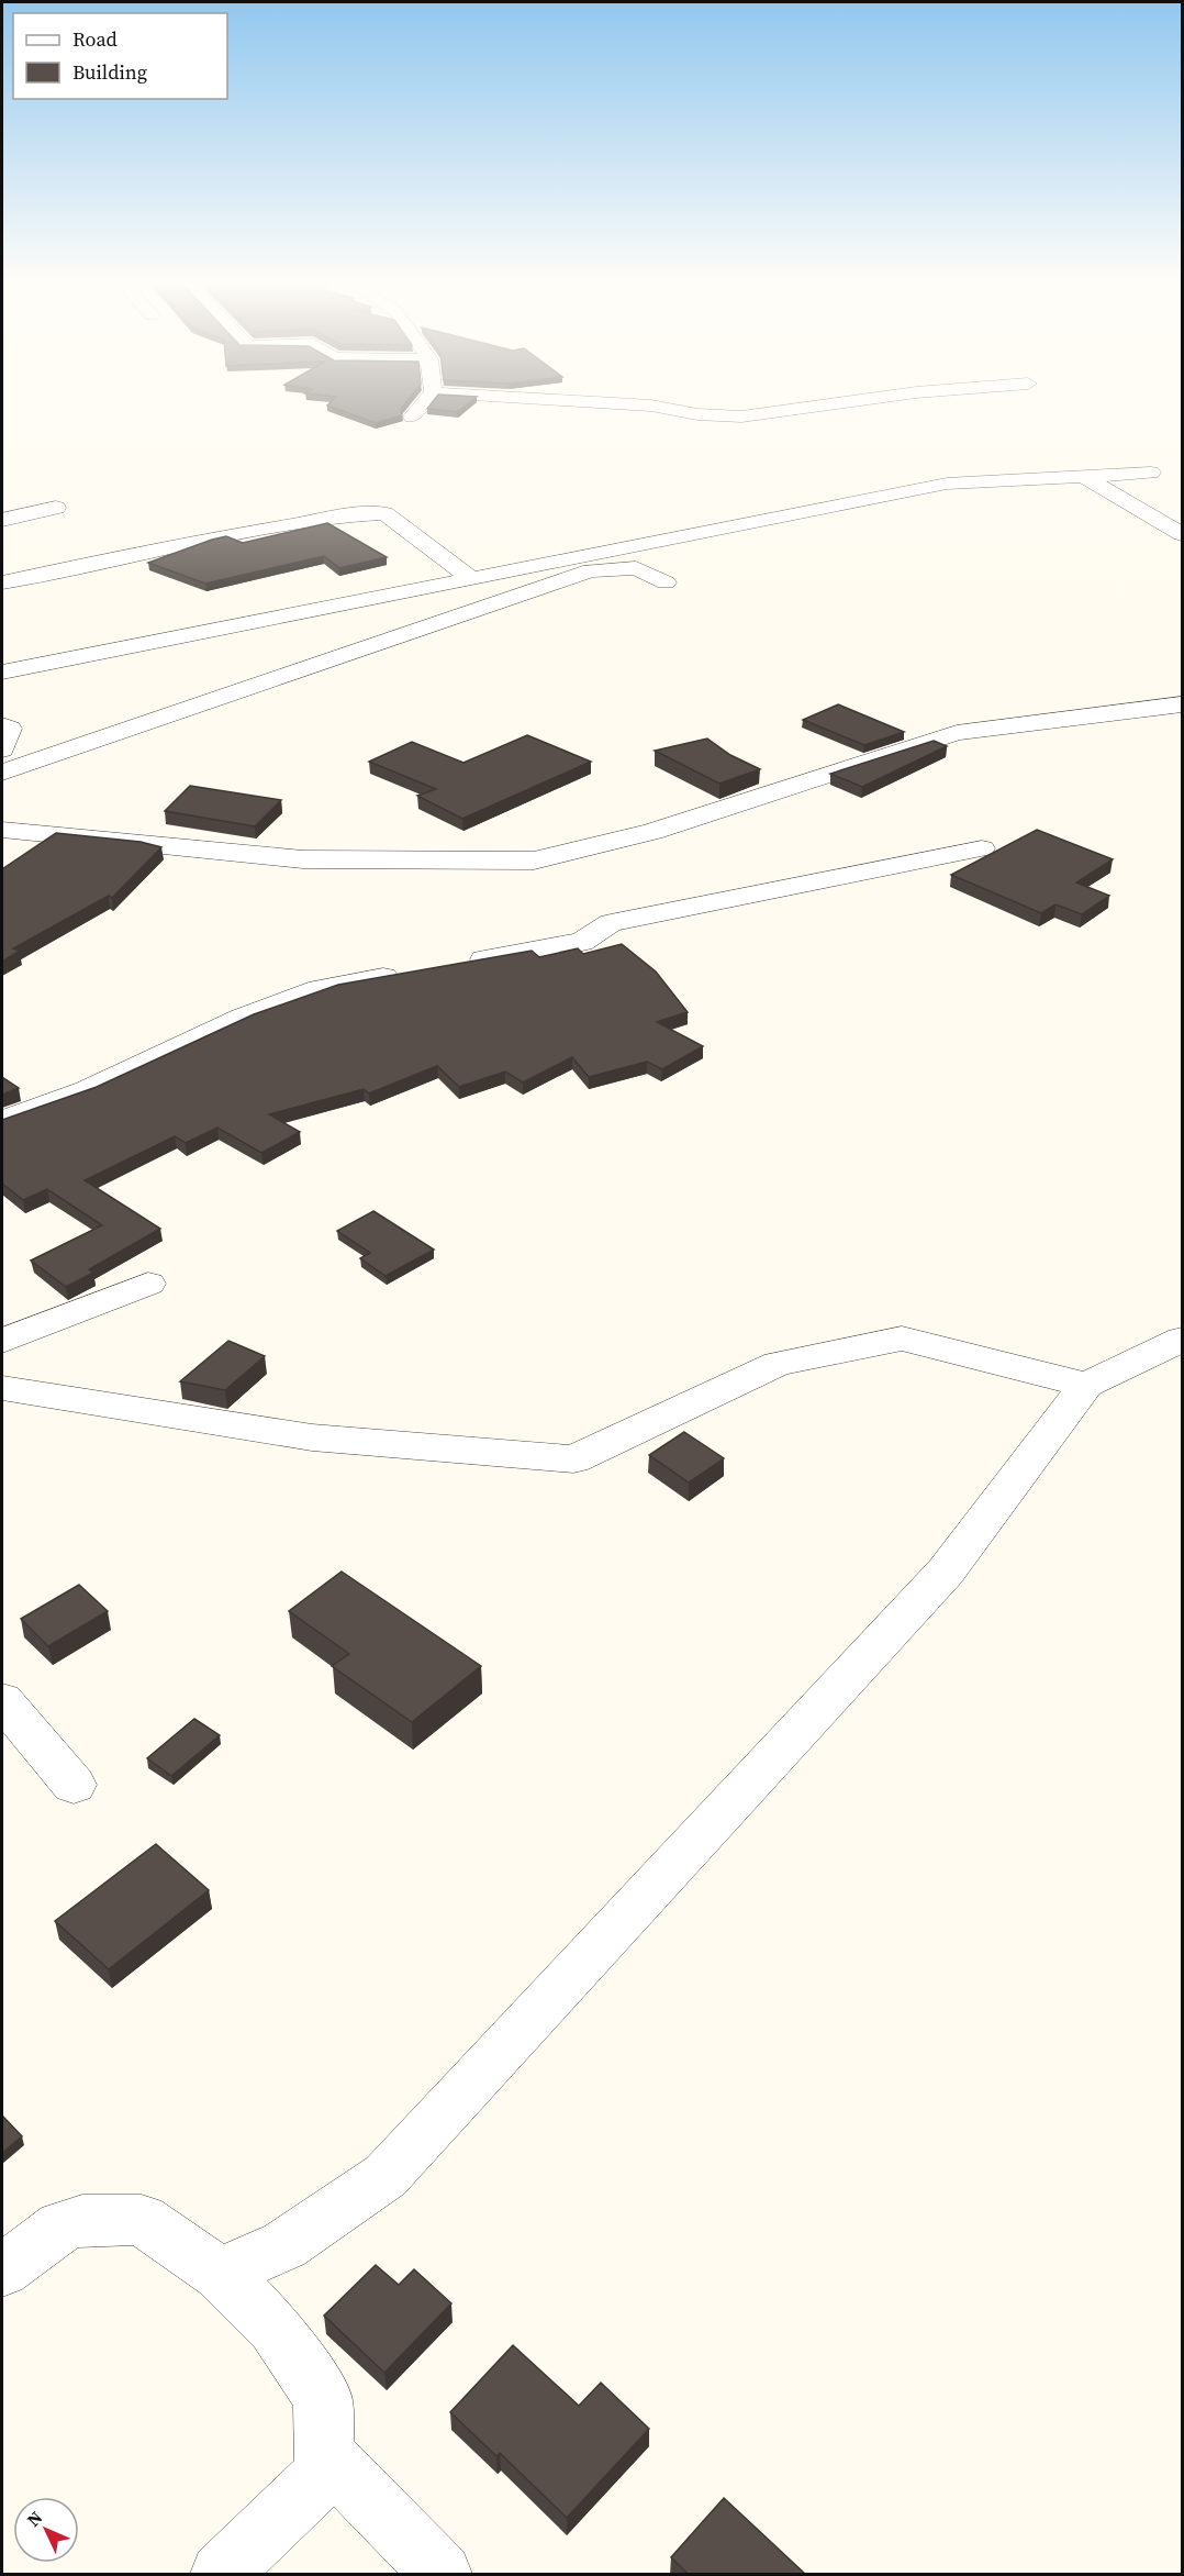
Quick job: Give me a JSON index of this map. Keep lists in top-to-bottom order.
{
  "legend": ["Road", "Building"],
  "north": "top left"
}
